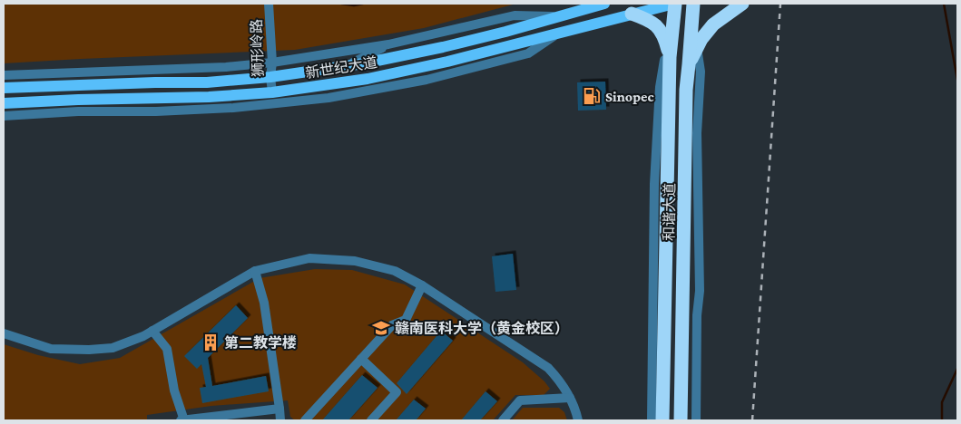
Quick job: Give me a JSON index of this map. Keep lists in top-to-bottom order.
{
  "streets": {
    "highway": ["和谐大道"],
    "main road": ["新世纪大道"],
    "street": ["狮形岭路"]
  },
  "crossings": [
    ["狮形岭路", "新世纪大道"],
    ["新世纪大道", "和谐大道"]
  ],
  "places": {
    "fuel station": ["Sinopec"],
    "school or university": ["赣南医科大学（黄金校区）"],
    "building": ["第二教学楼"]
  }
}
